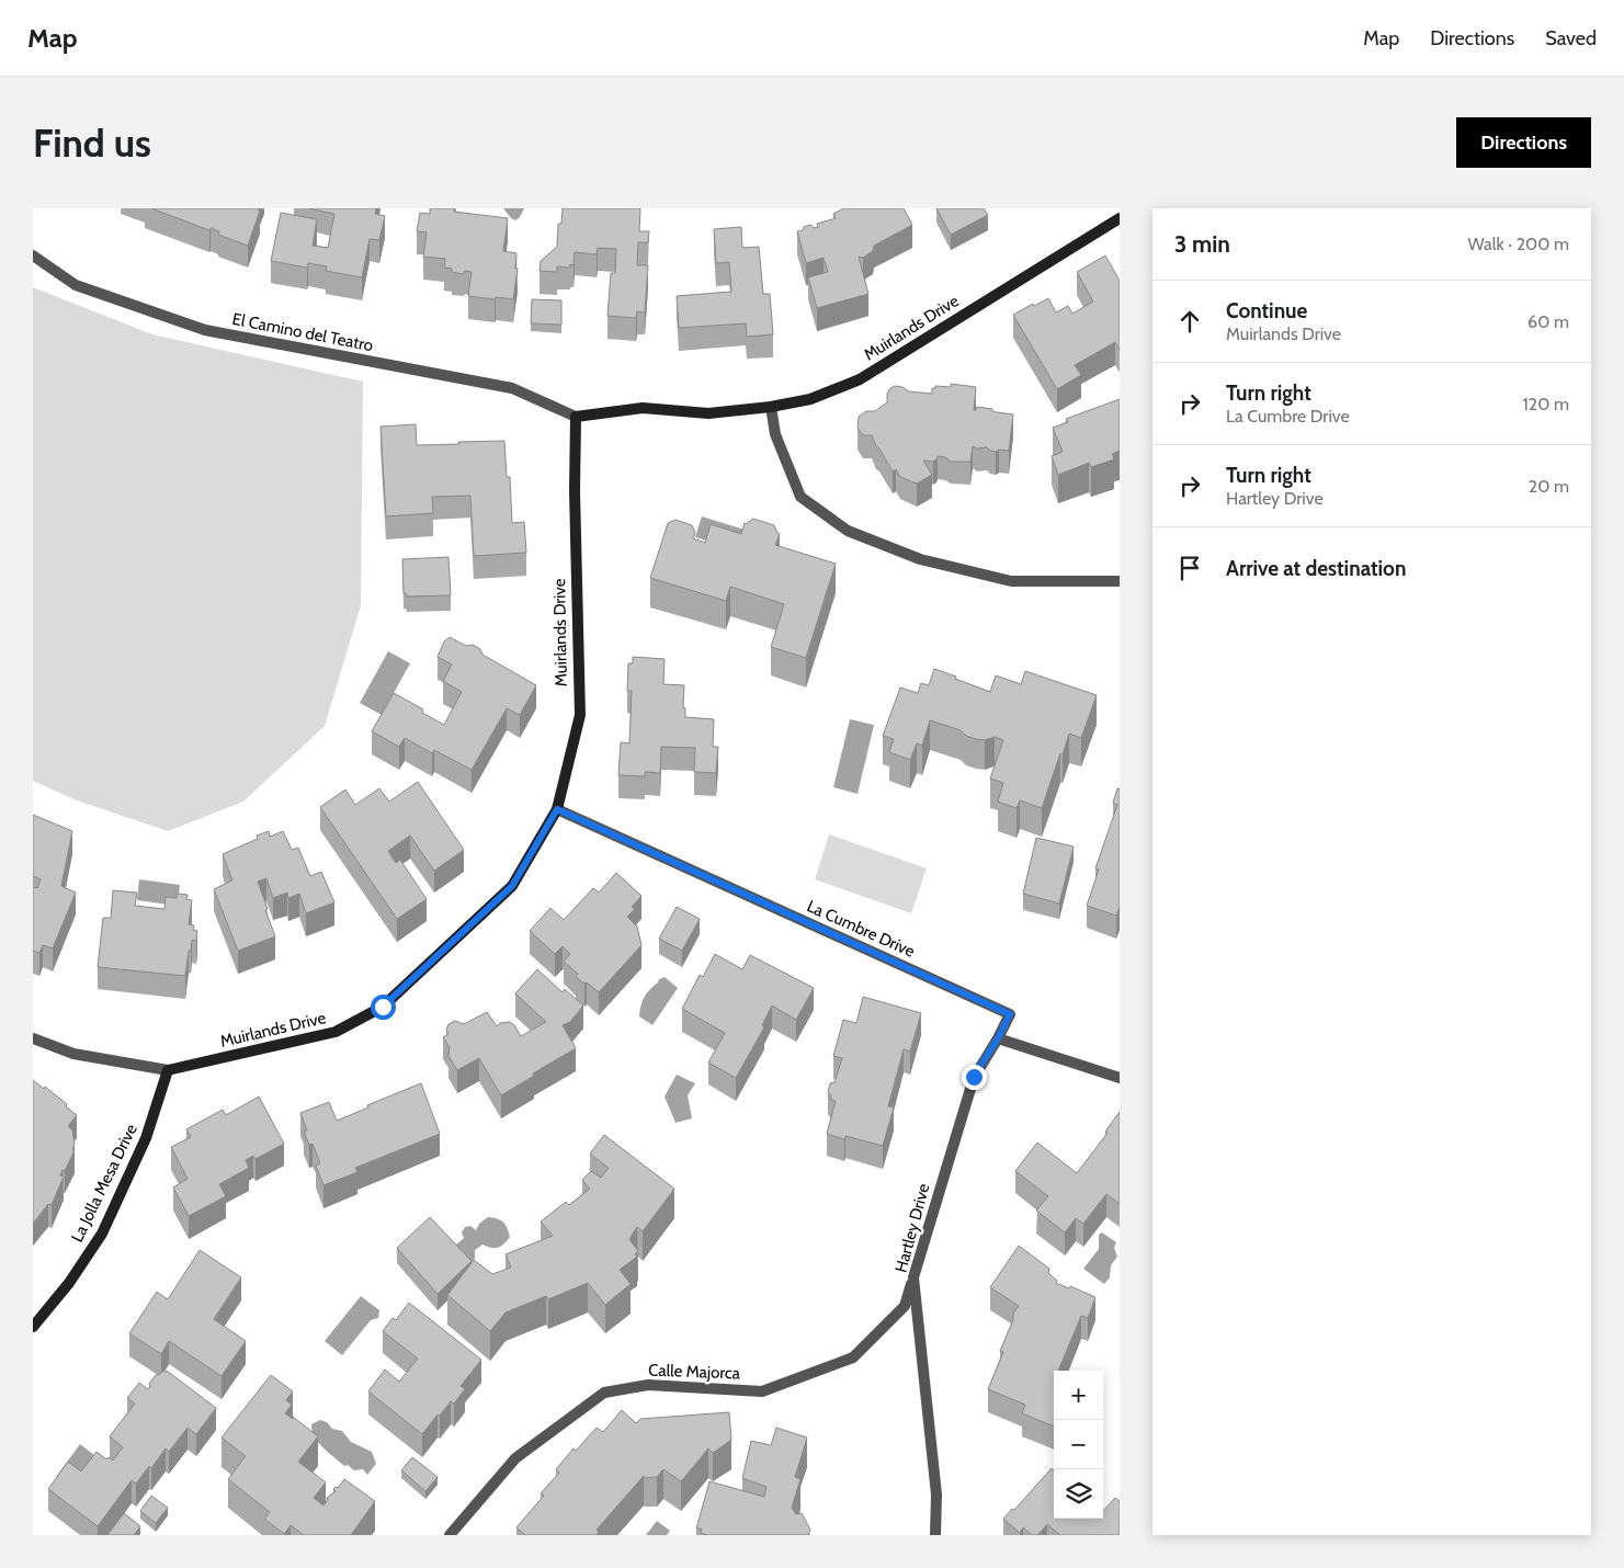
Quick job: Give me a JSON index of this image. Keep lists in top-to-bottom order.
{
  "streets": {
    "street": [
      "Muirlands Drive",
      "El Camino del Teatro",
      "La Cumbre Drive",
      "La Jolla Mesa Drive",
      "Hartley Drive",
      "Calle Majorca"
    ]
  },
  "crossings": [
    ["Muirlands Drive", "El Camino del Teatro"],
    ["Muirlands Drive", "La Cumbre Drive"],
    ["Muirlands Drive", "La Jolla Mesa Drive"],
    ["La Cumbre Drive", "Hartley Drive"],
    ["Hartley Drive", "Calle Majorca"]
  ],
  "page": {
    "header": "Map",
    "nav": ["Map", "Directions", "Saved"],
    "buttons": "Directions",
    "title": "Find us",
    "heading": ["3 min", "Walk · 200 m"],
    "list": [
      ["Continue", "Muirlands Drive", "60 m"],
      ["Turn right", "La Cumbre Drive", "120 m"],
      ["Turn right", "Hartley Drive", "20 m"],
      "Arrive at destination"
    ],
    "map_buttons": ["+", "−"]
  }
}
